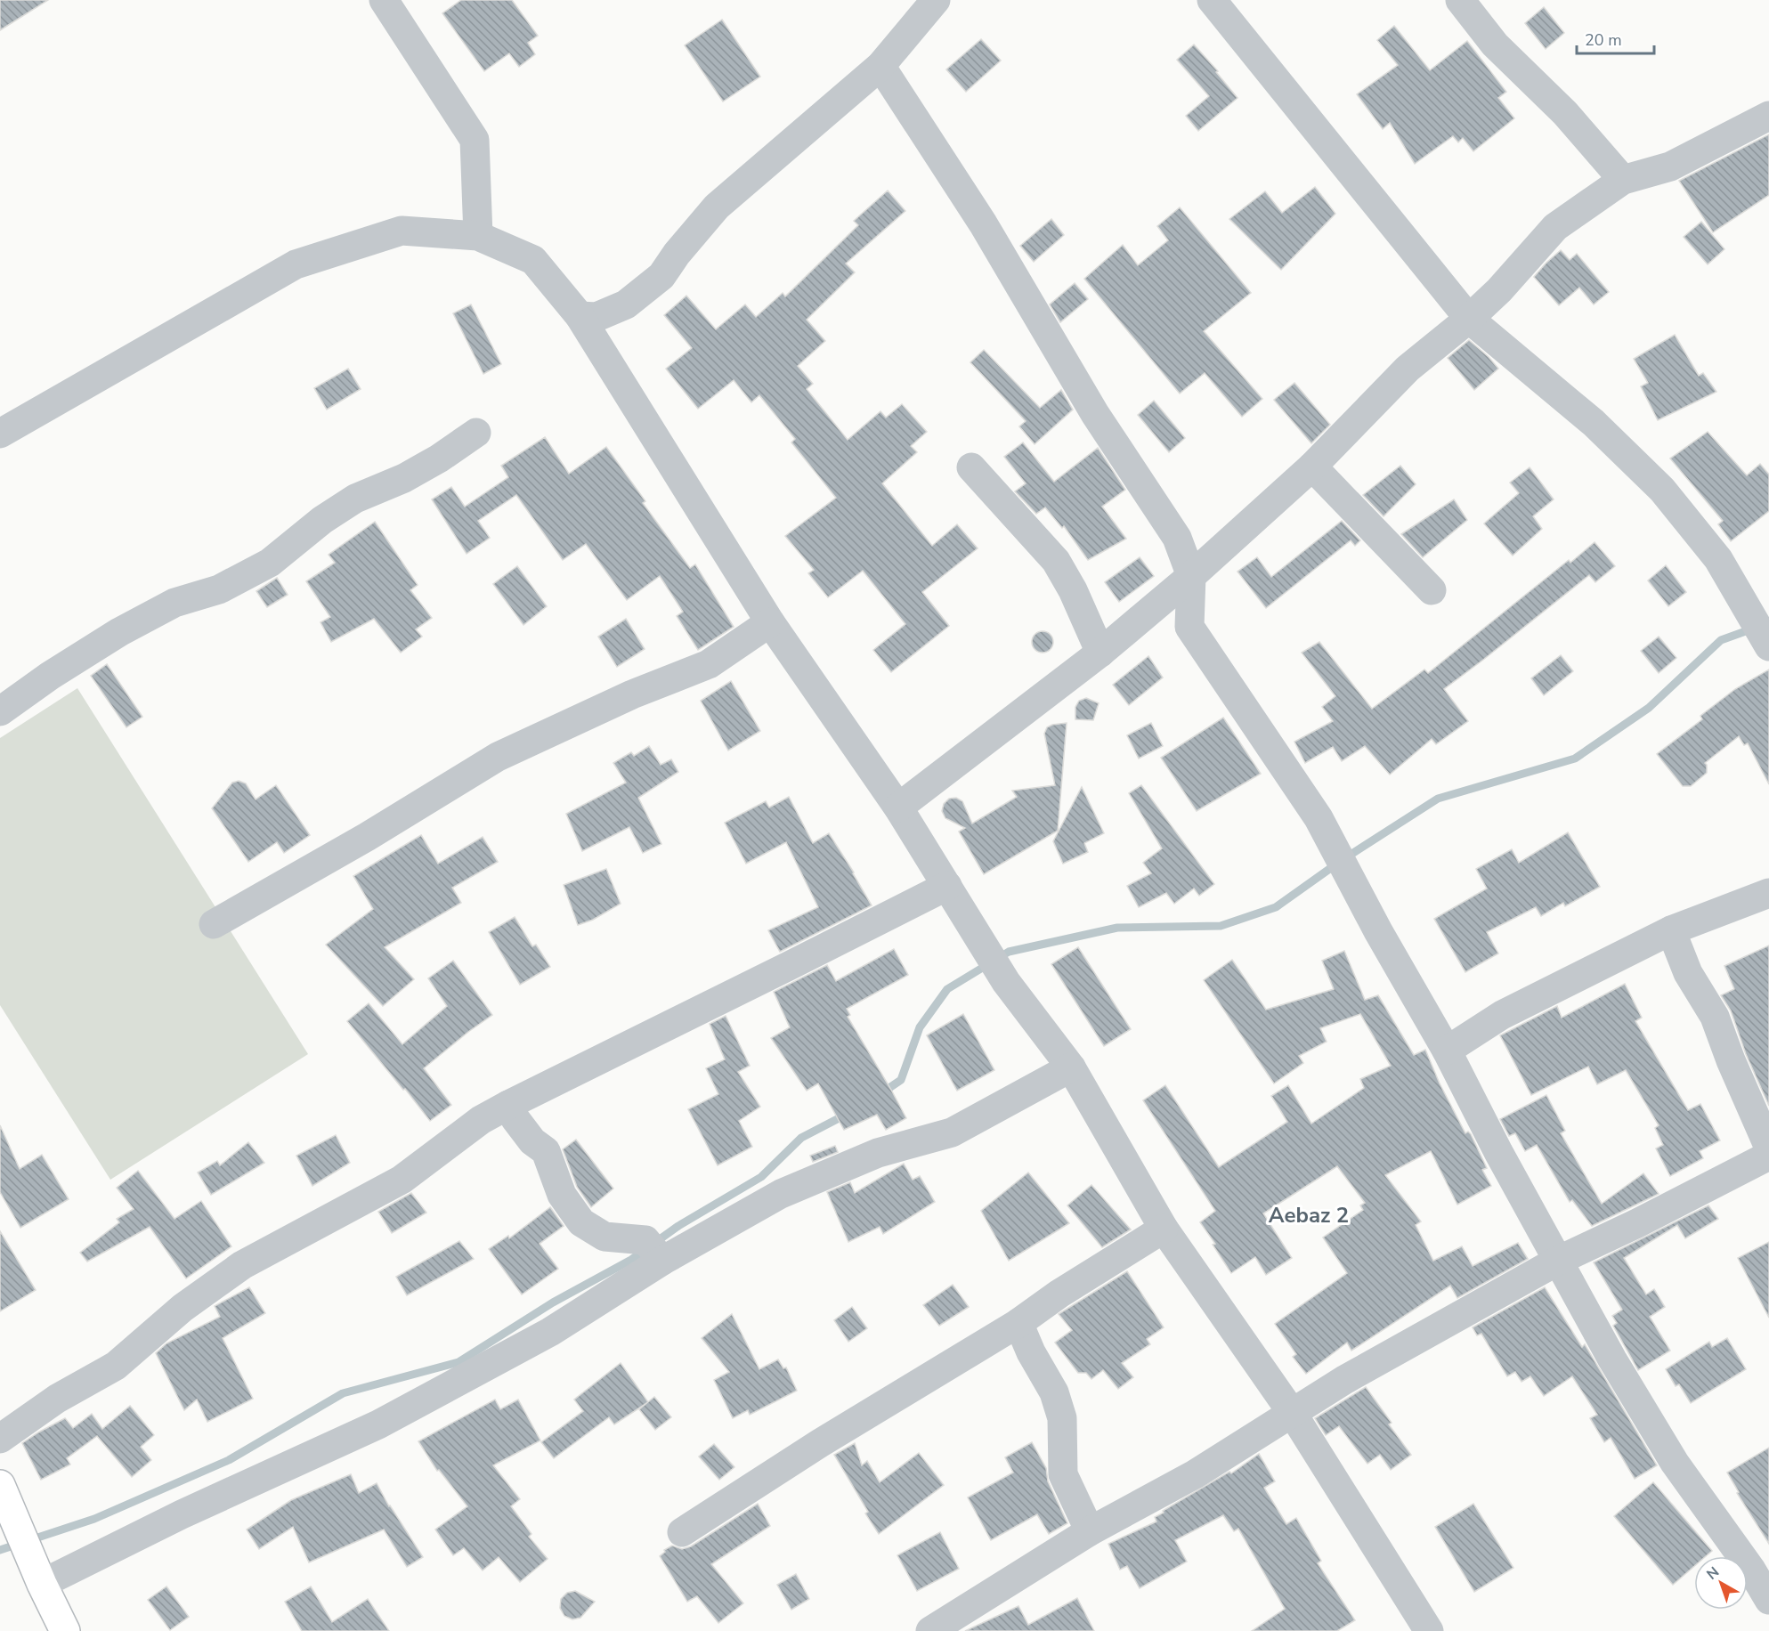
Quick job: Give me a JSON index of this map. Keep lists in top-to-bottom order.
{
  "districts": ["Aebaz 2"],
  "scale_bar": "20 m",
  "north": "top left"
}
